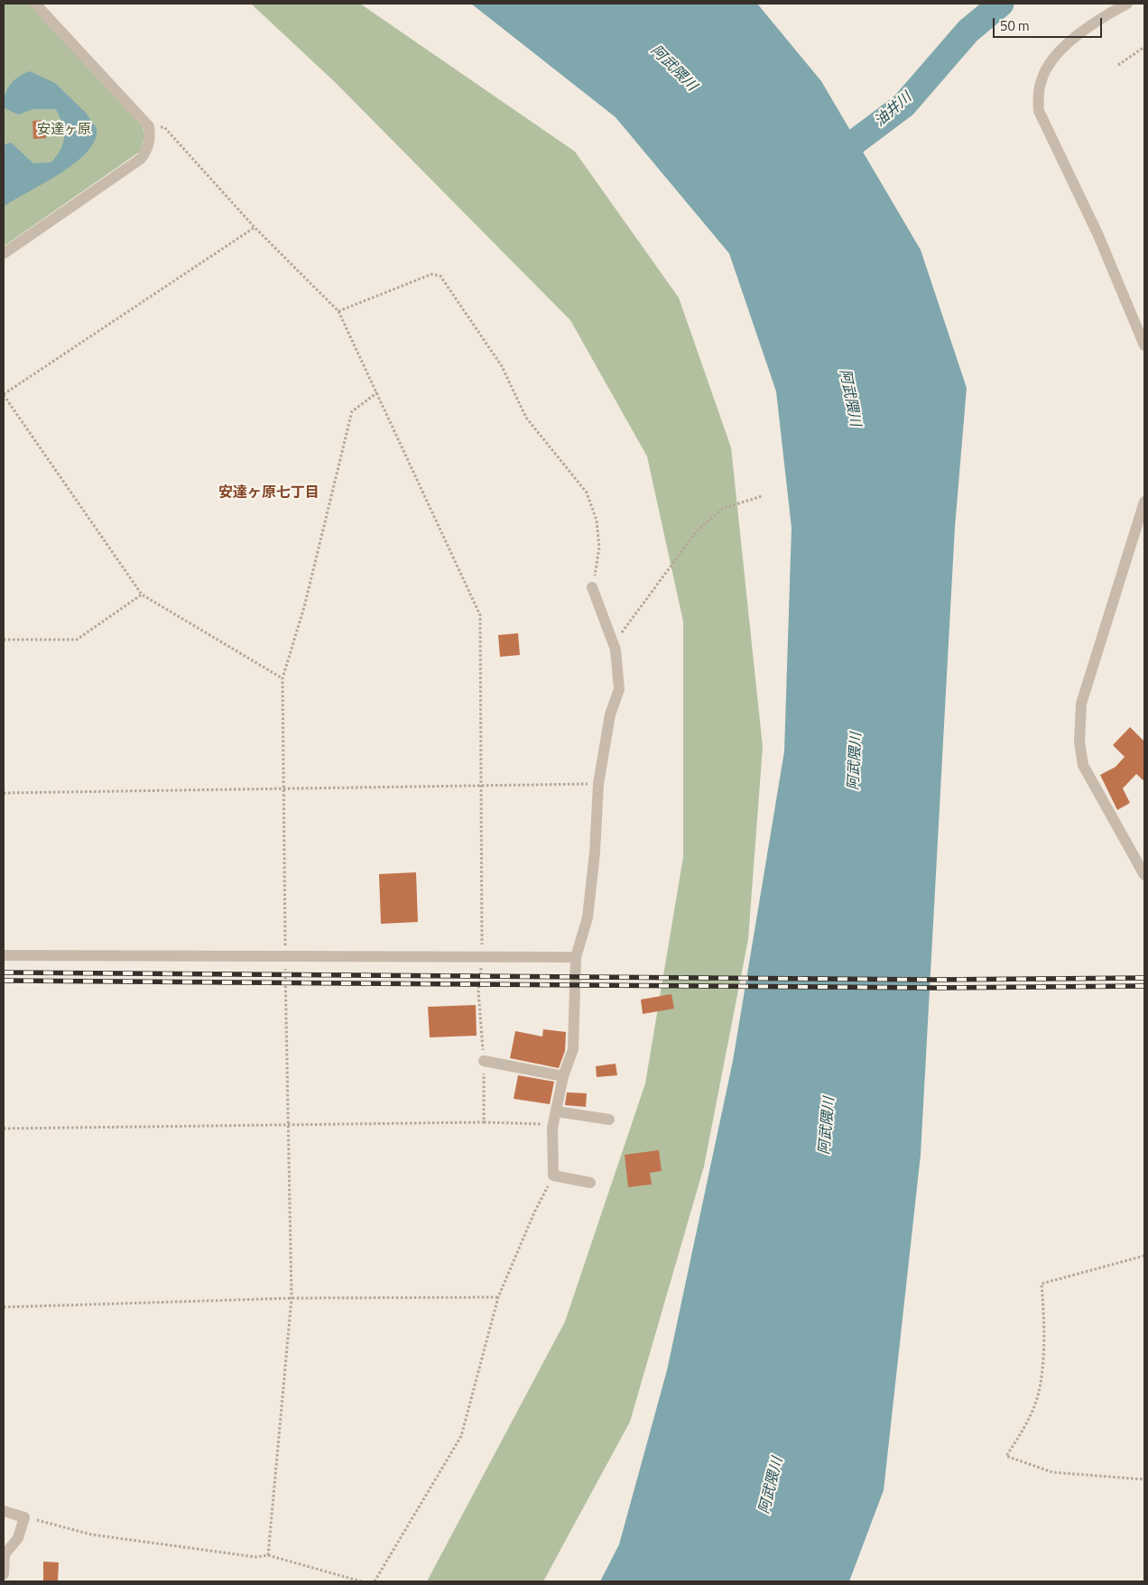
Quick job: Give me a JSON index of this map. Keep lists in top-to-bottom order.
{
  "districts": ["安達ヶ原七丁目"],
  "water": ["阿武隈川", "油井川"],
  "parks": ["安達ヶ原"],
  "scale_bar": "50 m"
}
